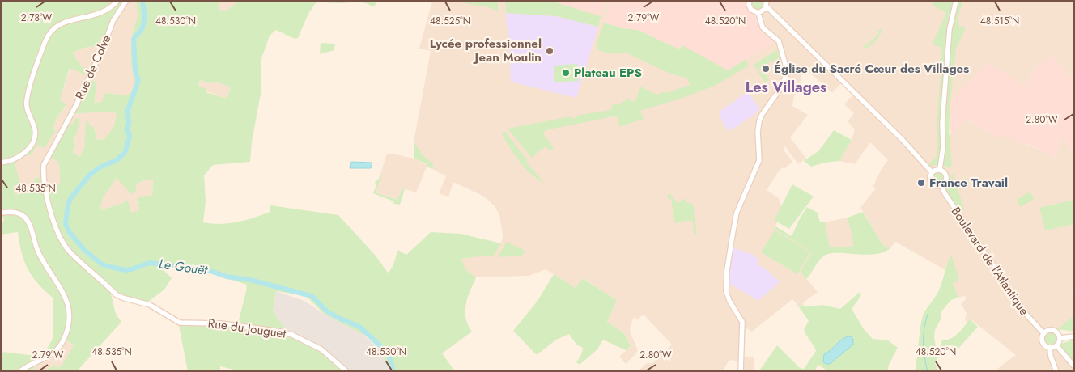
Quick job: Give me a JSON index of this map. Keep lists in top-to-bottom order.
{
  "streets": {
    "main road": ["Rue de Colve", "Boulevard de l'Atlantique", "Rue du Jouguet"]
  },
  "crossings": [
    ["Rue de Colve", "Rue du Jouguet"]
  ],
  "districts": ["Les Villages"],
  "water": ["Le Gouët"],
  "places": [
    "Lycée professionnel Jean Moulin",
    "Église du Sacré Cœur des Villages",
    "Plateau EPS",
    "France Travail"
  ],
  "coordinates": [
    "2.78°W",
    "2.79°W",
    "48.530°N",
    "48.525°N",
    "48.520°N",
    "48.515°N",
    "2.80°W",
    "48.535°N"
  ]
}
